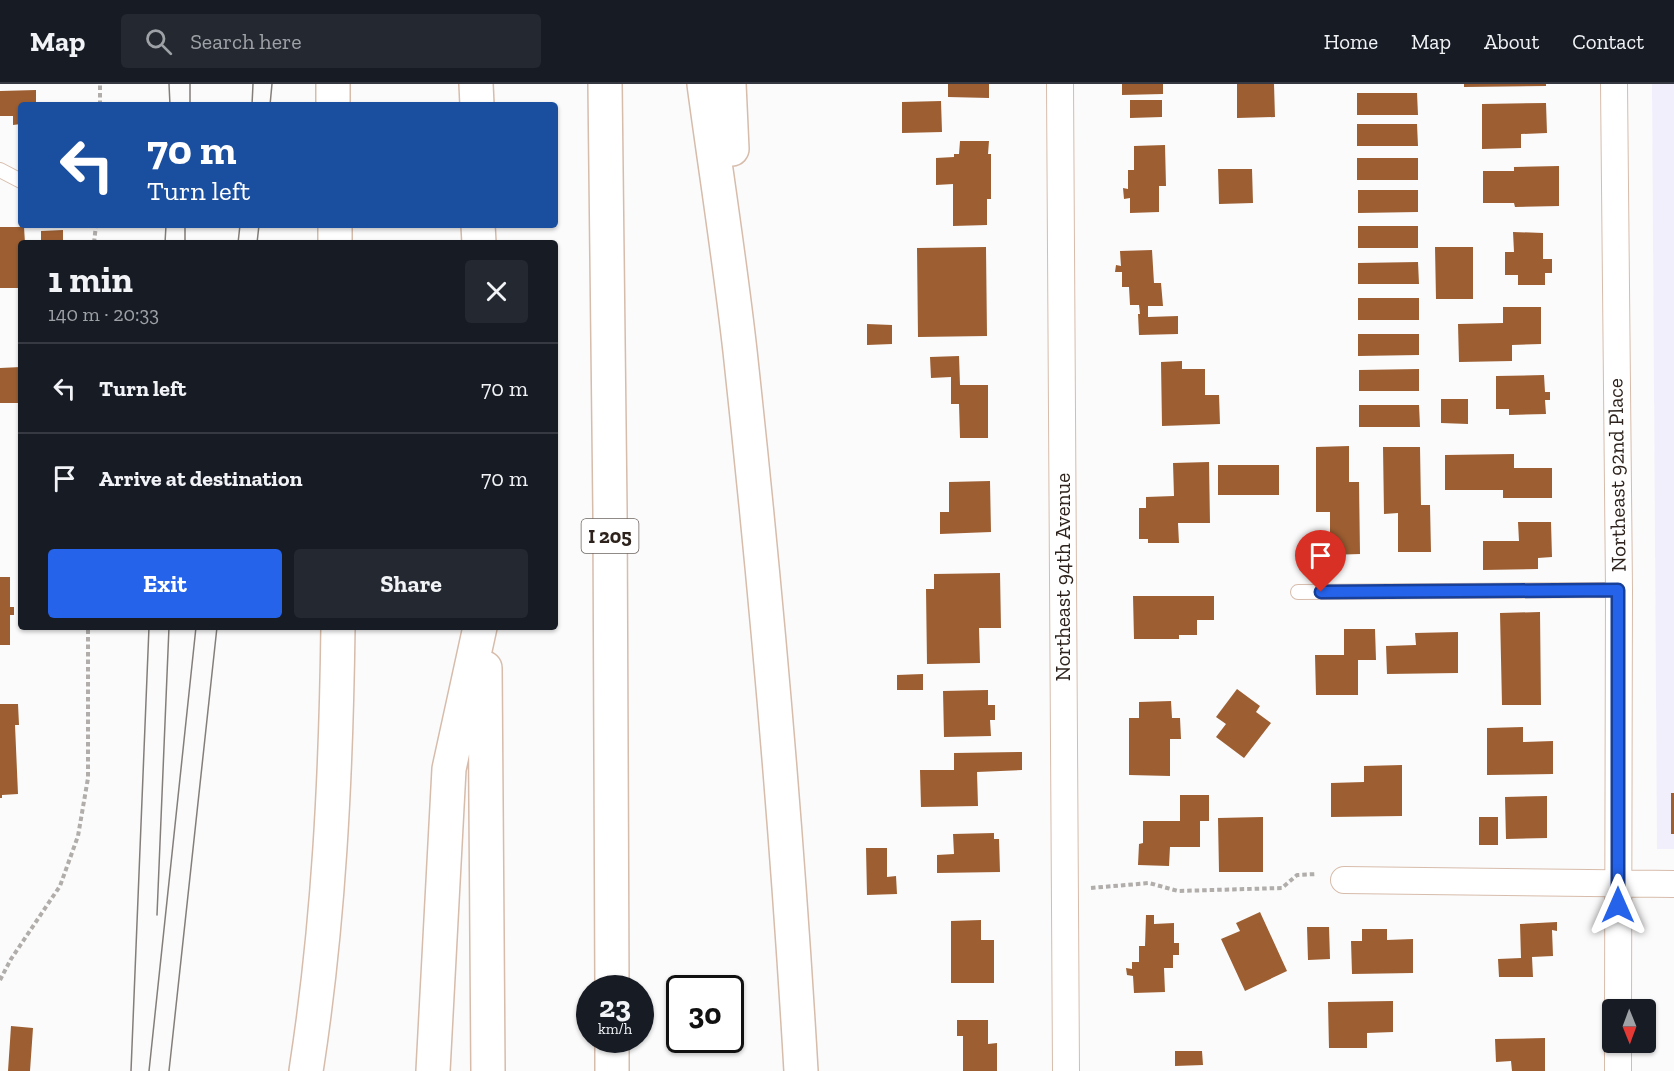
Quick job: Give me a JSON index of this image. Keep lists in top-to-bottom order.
{
  "streets": {
    "highway": ["I 205"],
    "street": ["Northeast 92nd Place", "Northeast 94th Avenue"]
  },
  "north": "bottom",
  "page": {
    "header": "Map",
    "search": "Search here",
    "nav": [
      "Home",
      "Map",
      "About",
      "Contact"
    ],
    "turn": ["70 m", "Turn left"],
    "heading": ["1 min", "140 m · 20:33"],
    "list": [
      {
        "name": "Turn left",
        "value": "70 m"
      },
      {
        "name": "Arrive at destination",
        "value": "70 m"
      }
    ],
    "buttons": ["Exit", "Share"],
    "speed": "23 km/h",
    "limit": "30"
  }
}
